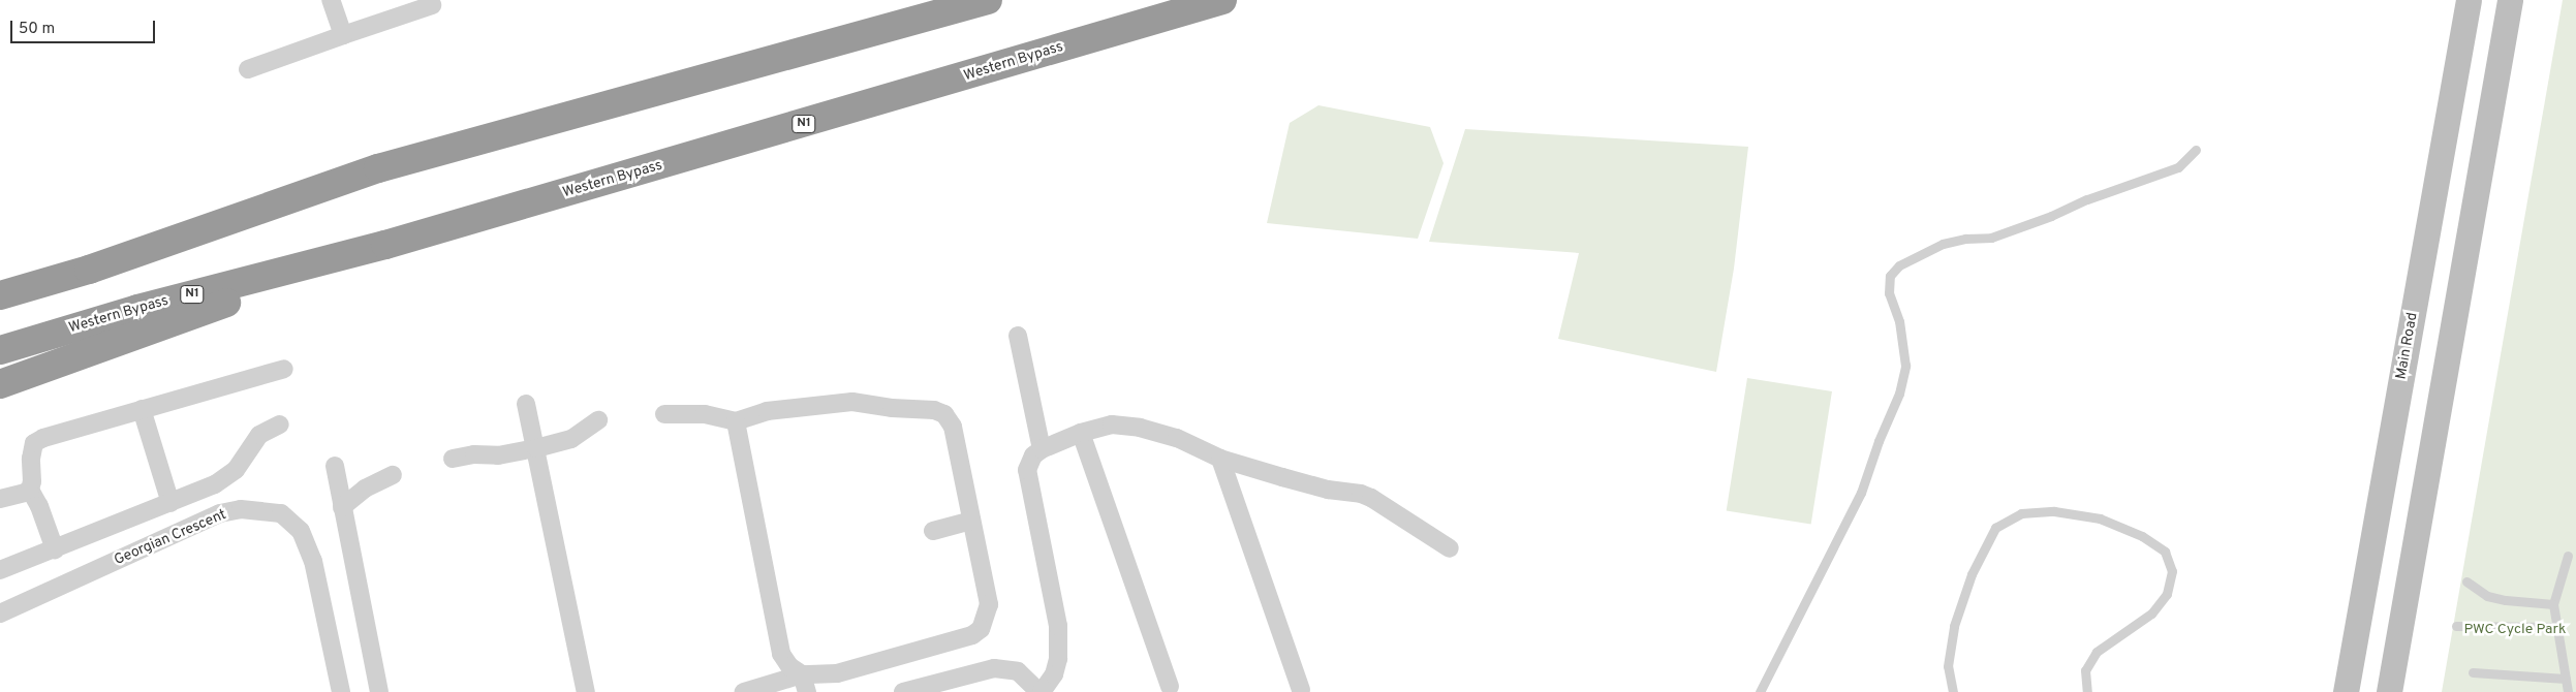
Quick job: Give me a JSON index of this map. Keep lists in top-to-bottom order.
{
  "streets": {
    "highway": ["Western Bypass", "N1"],
    "main road": ["Main Road"],
    "street": ["Georgian Crescent"]
  },
  "parks": ["PWC Cycle Park"],
  "scale_bar": "50 m"
}
